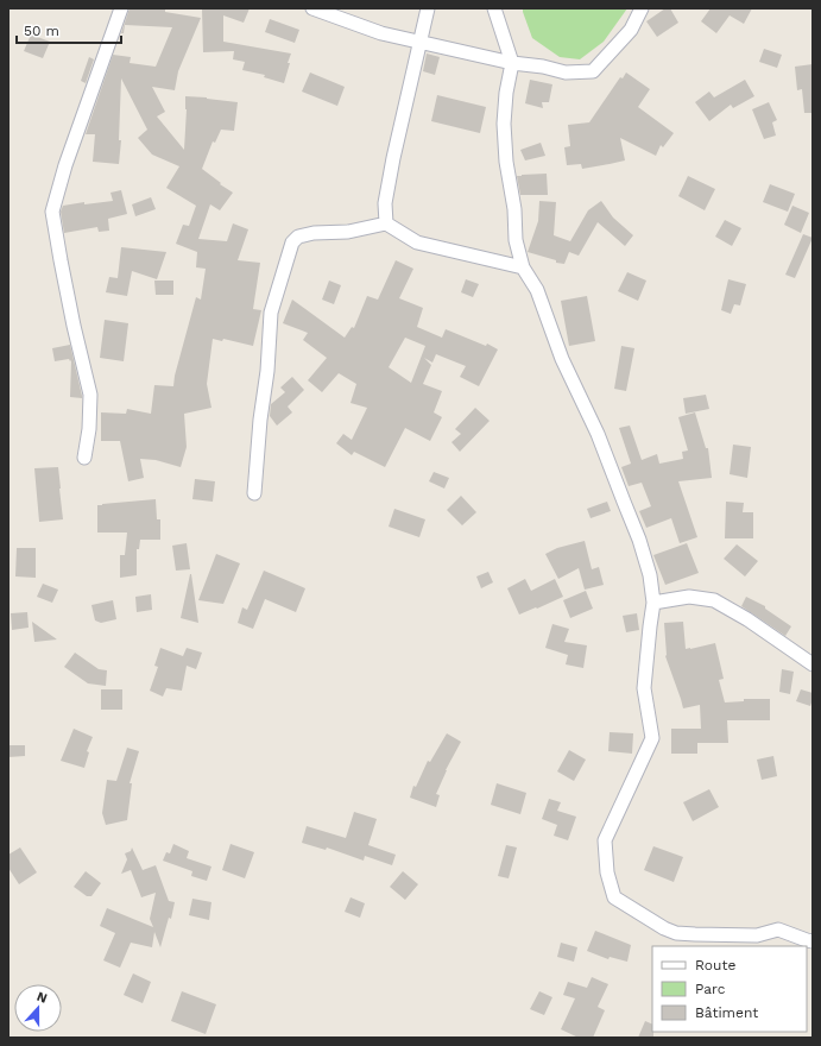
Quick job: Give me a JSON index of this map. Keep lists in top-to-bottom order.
{
  "legend": ["Route", "Parc", "Bâtiment"],
  "scale_bar": "50 m",
  "north": "top"
}
